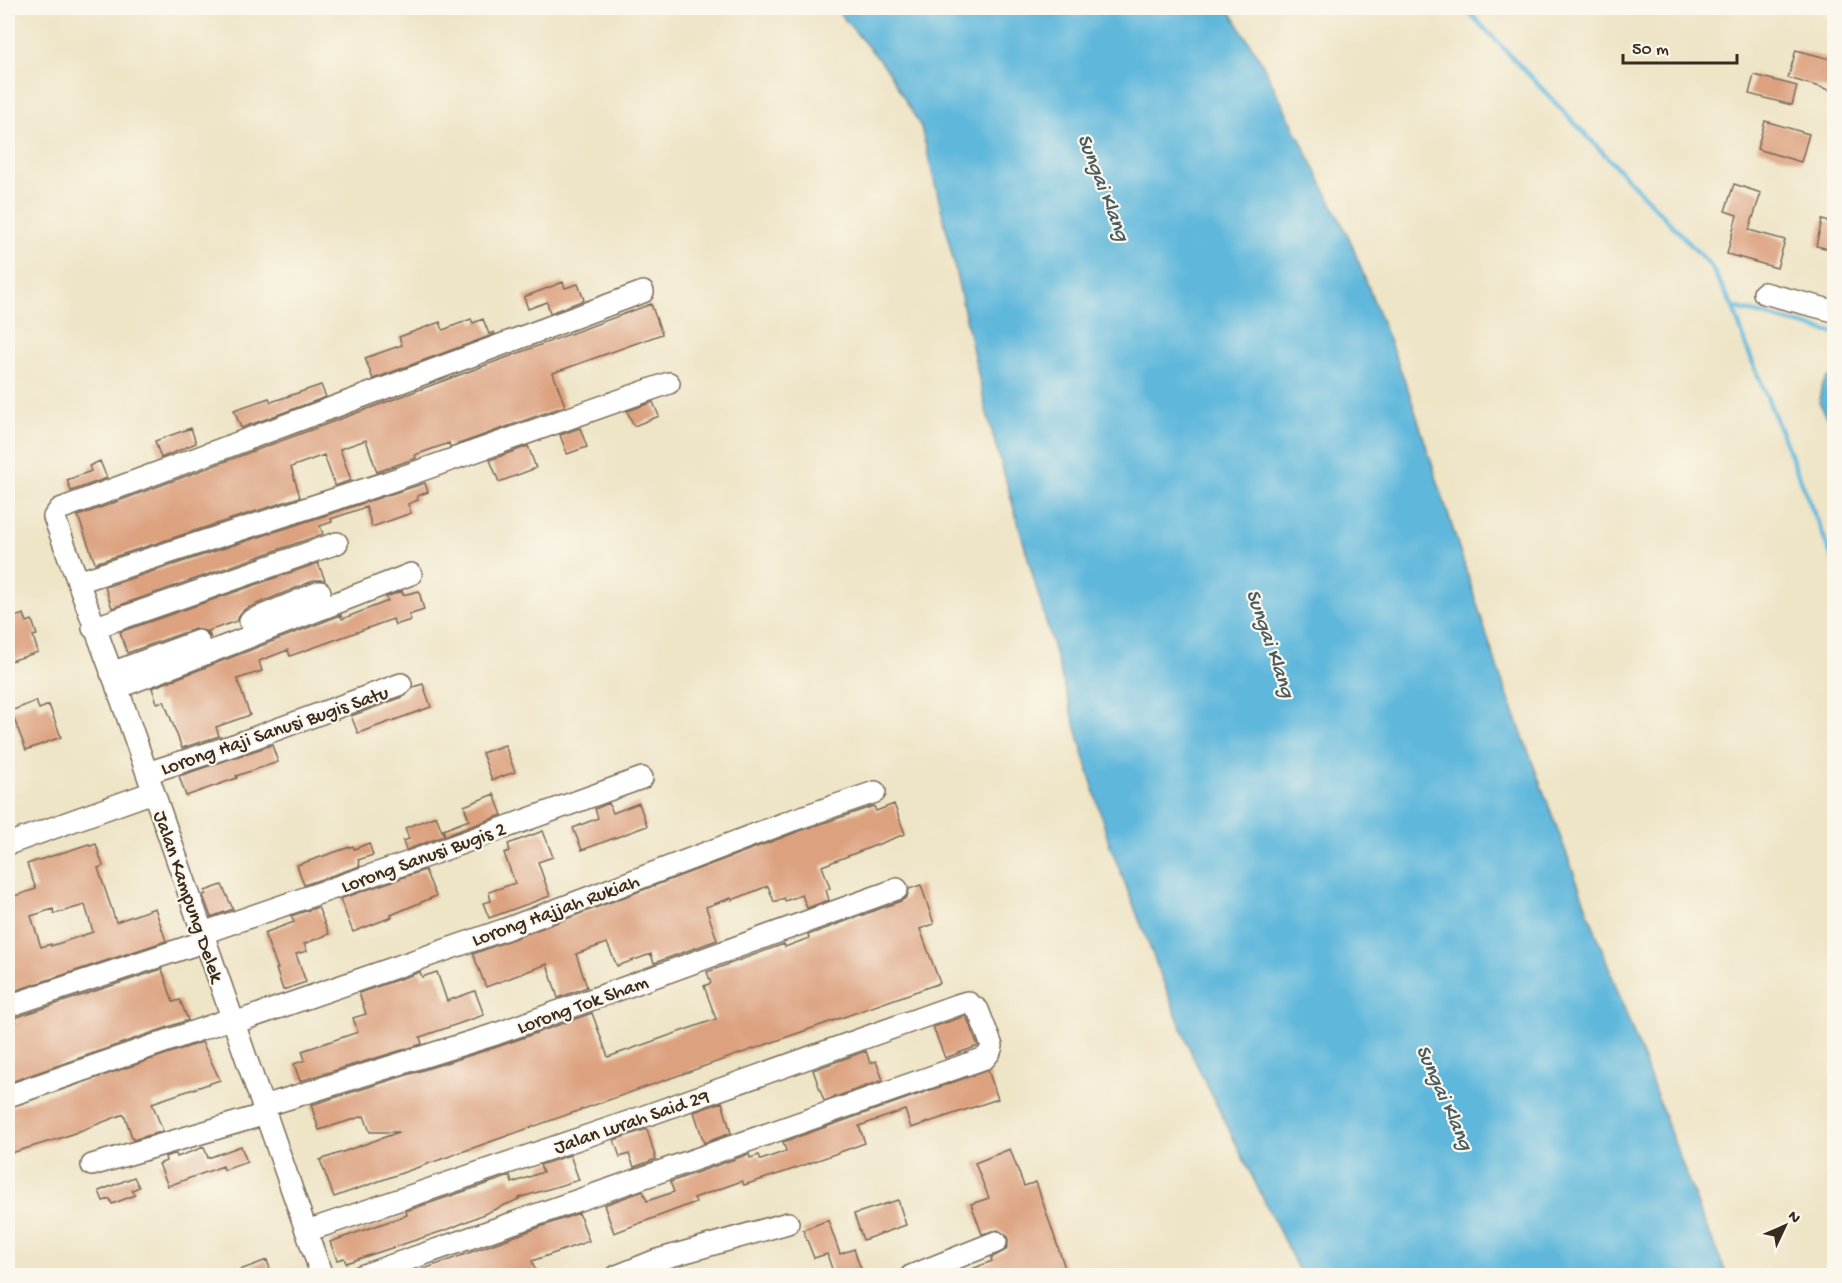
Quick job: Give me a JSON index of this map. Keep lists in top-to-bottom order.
{
  "streets": {
    "street": [
      "Lorong Haji Sanusi Bugis Satu",
      "Lorong Sanusi Bugis 2",
      "Jalan Kampung Delek",
      "Lorong Hajjah Rukiah",
      "Lorong Tok Sham",
      "Jalan Lurah Said 29"
    ]
  },
  "crossings": [
    ["Lorong Haji Sanusi Bugis Satu", "Jalan Kampung Delek"],
    ["Lorong Sanusi Bugis 2", "Jalan Kampung Delek"],
    ["Jalan Kampung Delek", "Lorong Hajjah Rukiah"],
    ["Jalan Kampung Delek", "Lorong Tok Sham"],
    ["Jalan Kampung Delek", "Jalan Lurah Said 29"]
  ],
  "water": ["Sungai Klang"],
  "scale_bar": "50 m",
  "north": "top right"
}
